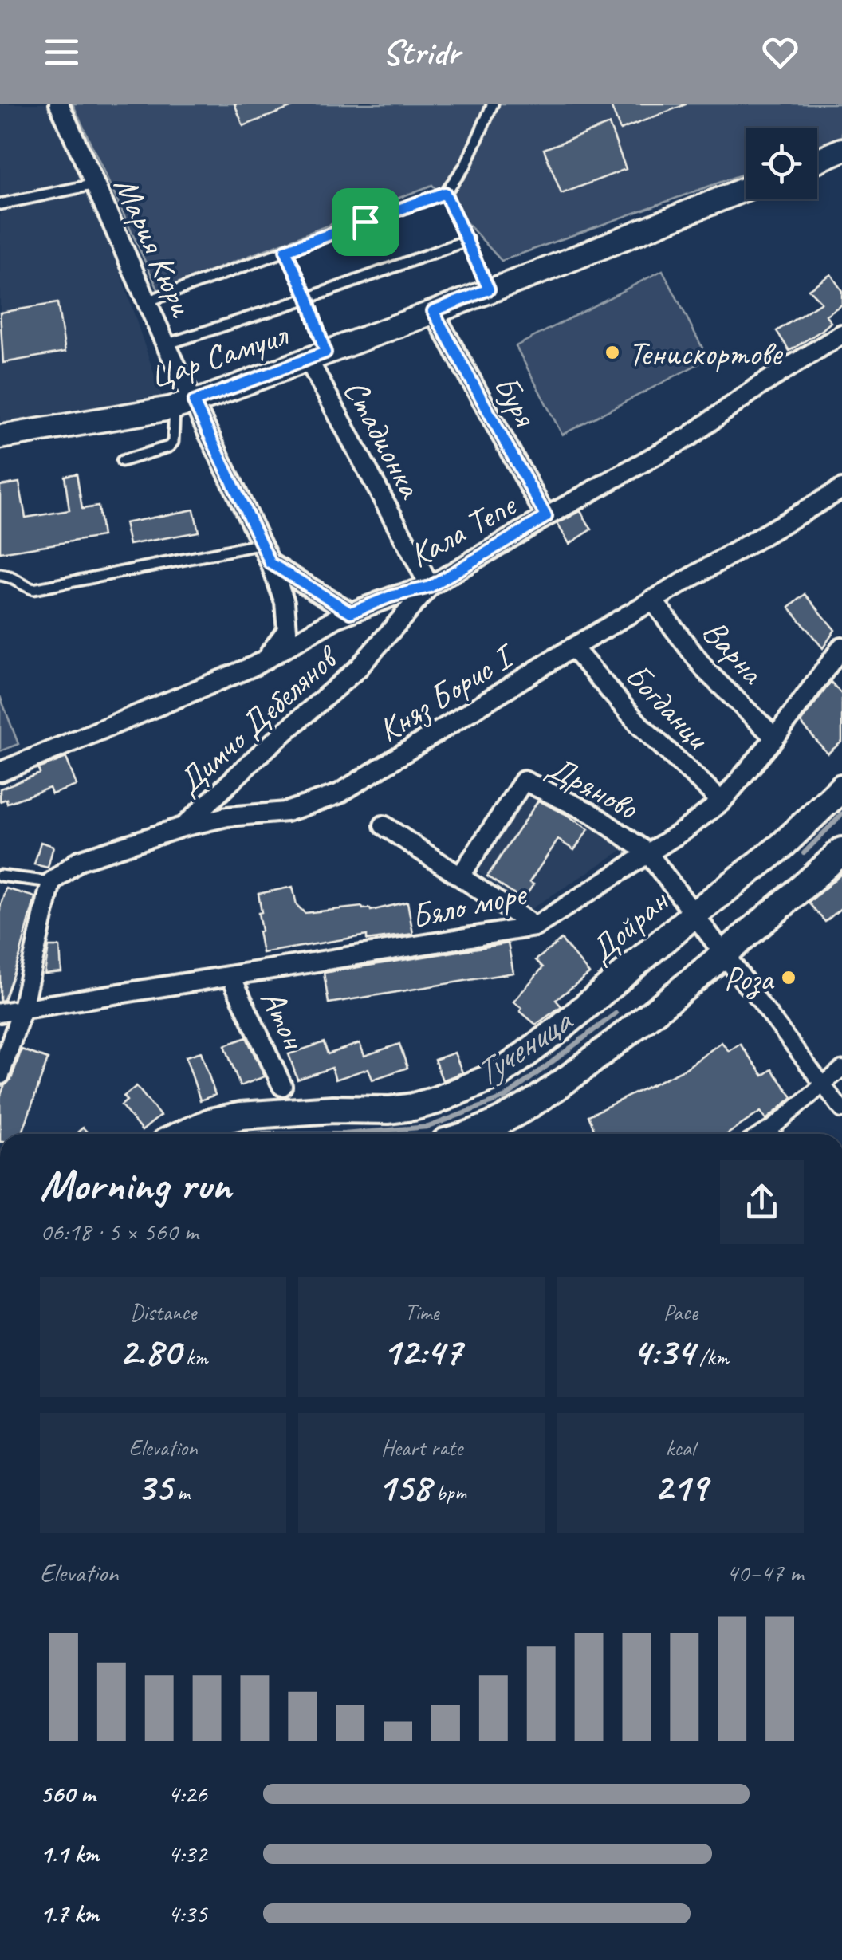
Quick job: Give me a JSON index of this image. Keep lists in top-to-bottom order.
{
  "streets": {
    "main road": ["Дойран"],
    "street": [
      "Мария Кюри",
      "Цар Самуил",
      "Буря",
      "Стадионка",
      "Кала Тепе",
      "Варна",
      "Княз Борис I",
      "Богданци",
      "Димчо Дебелянов",
      "Дряново",
      "Бяло море",
      "Атон"
    ]
  },
  "crossings": [
    ["Мария Кюри", "Цар Самуил"],
    ["Мария Кюри", "Кала Тепе"],
    ["Цар Самуил", "Буря"],
    ["Цар Самуил", "Стадионка"],
    ["Буря", "Кала Тепе"],
    ["Стадионка", "Кала Тепе"],
    ["Стадионка", "Димчо Дебелянов"],
    ["Кала Тепе", "Димчо Дебелянов"],
    ["Варна", "Княз Борис I"],
    ["Варна", "Бяло море"],
    ["Княз Борис I", "Богданци"],
    ["Княз Борис I", "Димчо Дебелянов"],
    ["Богданци", "Бяло море"],
    ["Дряново", "Бяло море"],
    ["Бяло море", "Атон"]
  ],
  "water": ["Тученица"],
  "places": ["Тенискортове", "Роза"],
  "page": {
    "header": "Stridr",
    "heading": ["Morning run", "06:18 · 5 × 560 m"],
    "stats": [
      ["Distance", "2.80 km"],
      ["Time", "12:47"],
      ["Pace", "4:34 /km"],
      ["Elevation", "35 m"],
      ["Heart rate", "158 bpm"],
      ["kcal", "219"]
    ],
    "chart": ["Elevation", "40–47 m"],
    "list": [
      {
        "name": "560 m",
        "note": "4:26"
      },
      {
        "name": "1.1 km",
        "note": "4:32"
      },
      {
        "name": "1.7 km",
        "note": "4:35"
      }
    ]
  }
}
